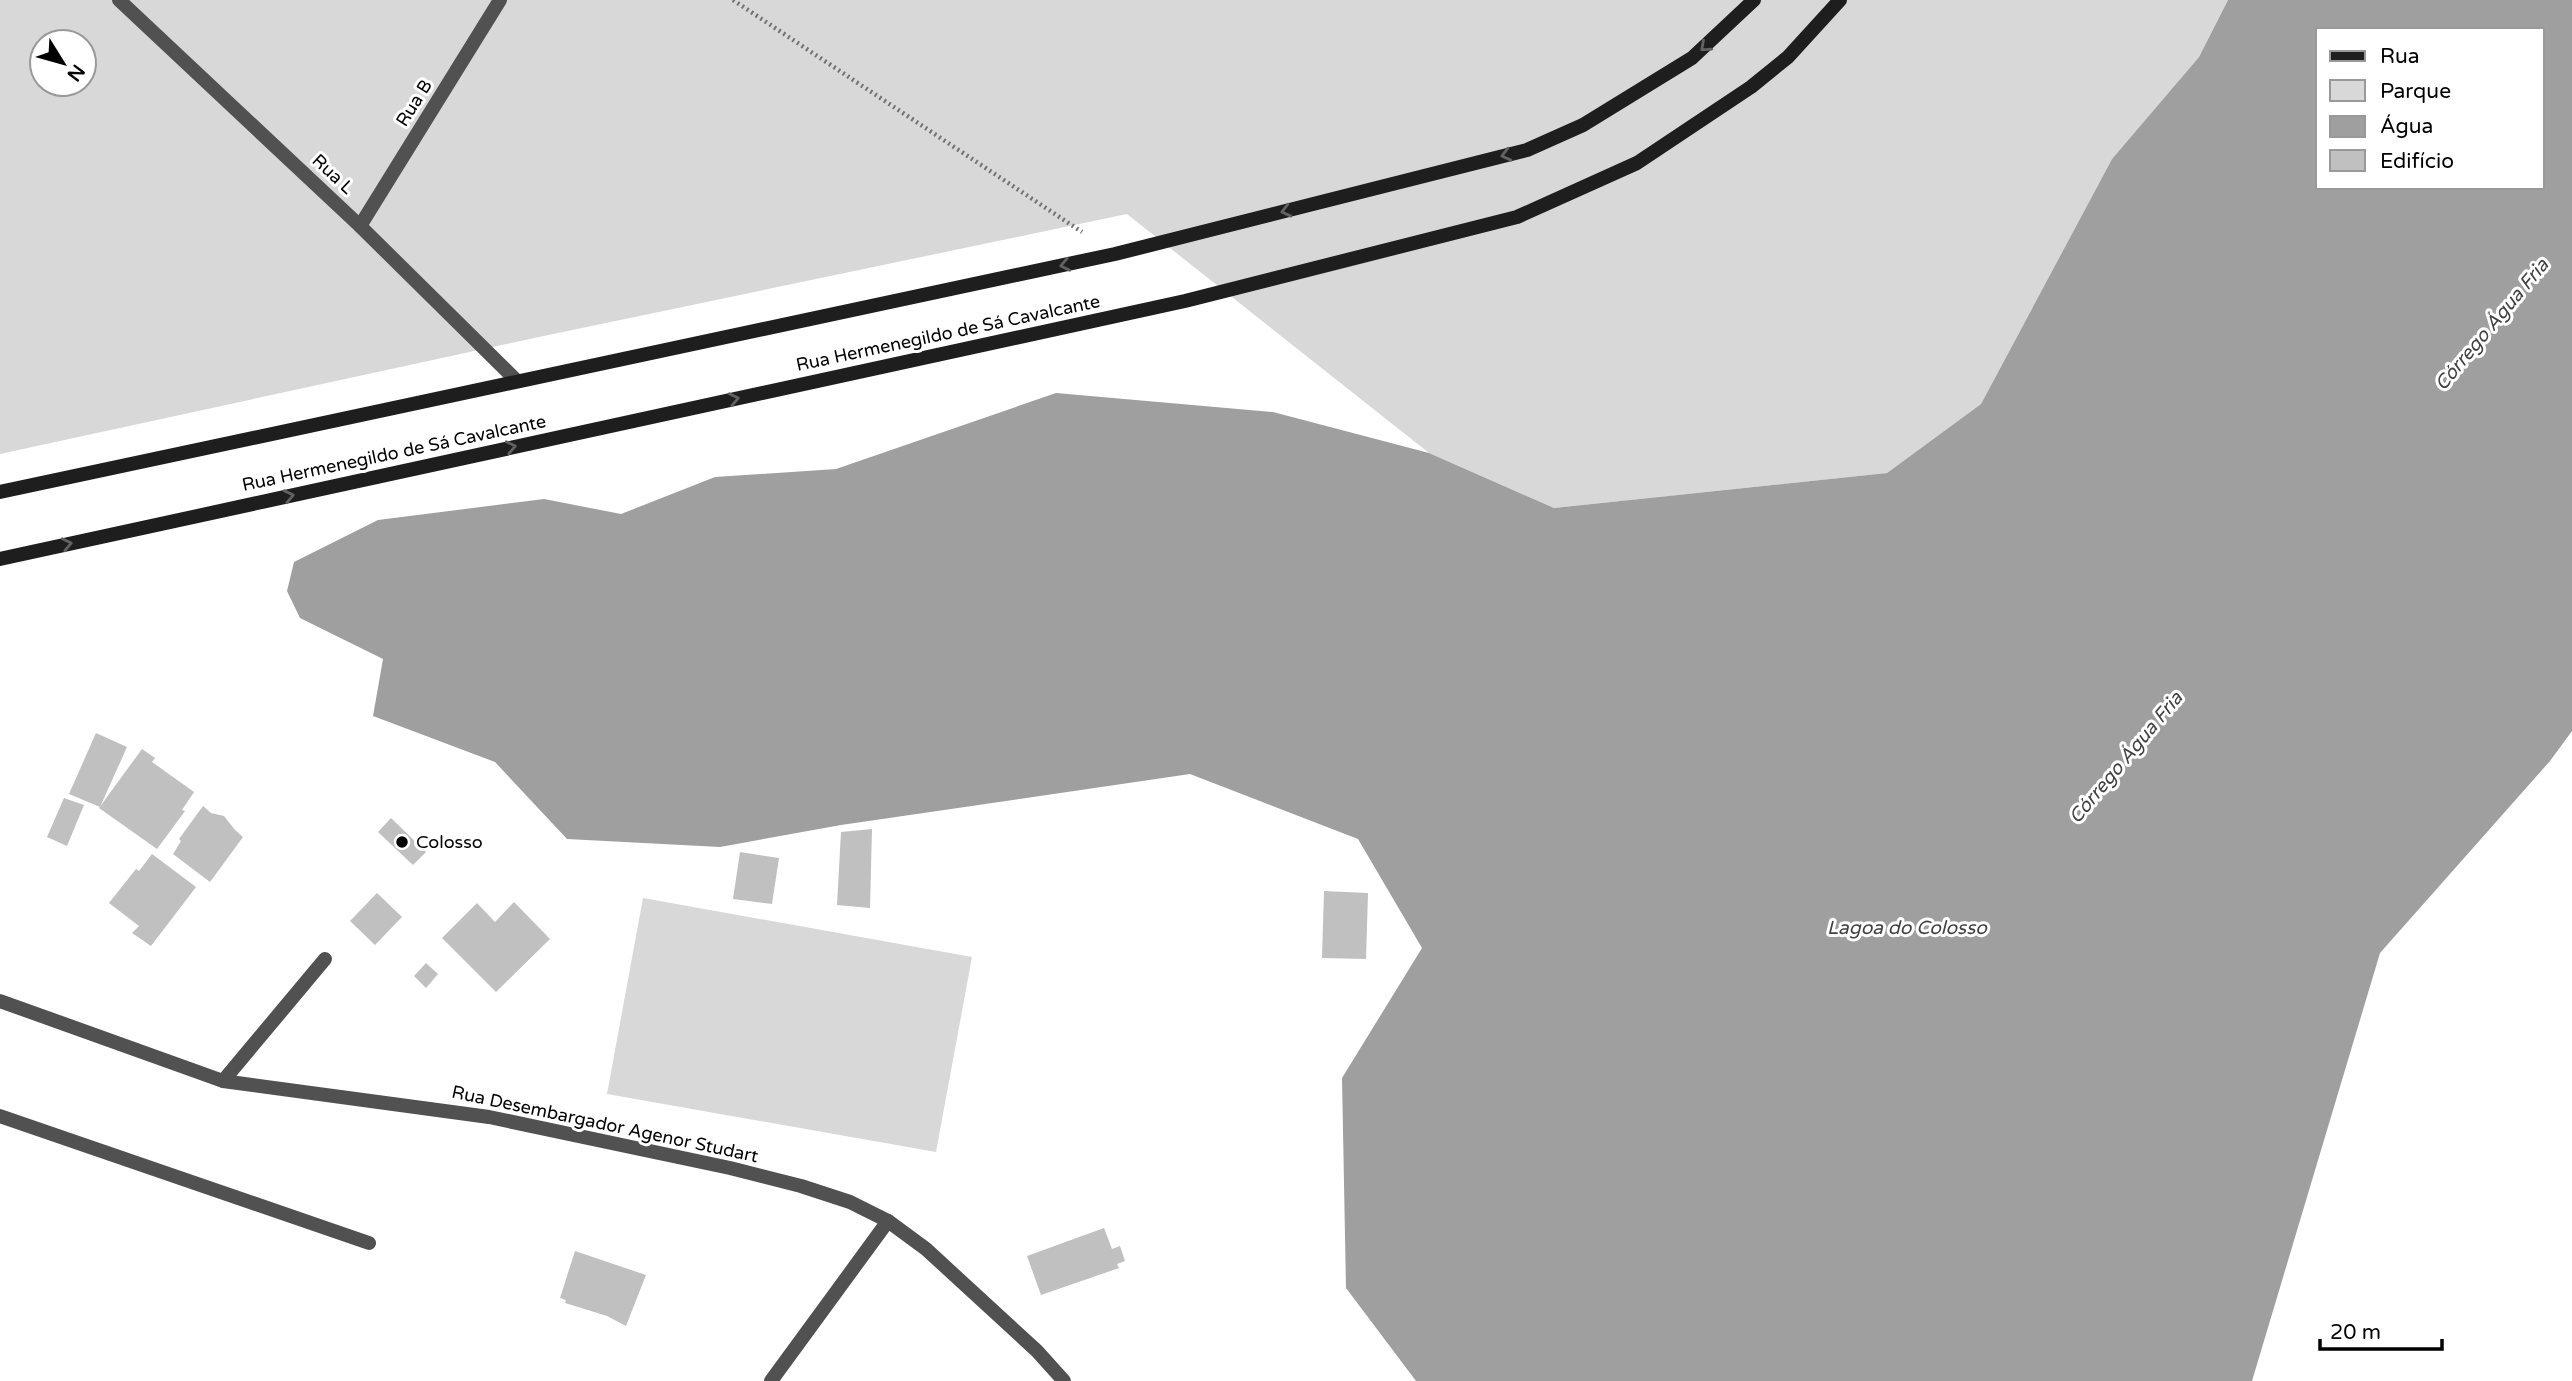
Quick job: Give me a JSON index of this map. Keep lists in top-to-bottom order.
{
  "streets": {
    "street": [
      "Rua B",
      "Rua L",
      "Rua Hermenegildo de Sá Cavalcante",
      "Rua Desembargador Agenor Studart"
    ]
  },
  "crossings": [
    ["Rua B", "Rua L"]
  ],
  "water": ["Córrego Água Fria", "Lagoa do Colosso"],
  "places": ["Colosso"],
  "legend": [
    "Rua",
    "Parque",
    "Água",
    "Edifício"
  ],
  "scale_bar": "20 m",
  "north": "bottom right"
}
